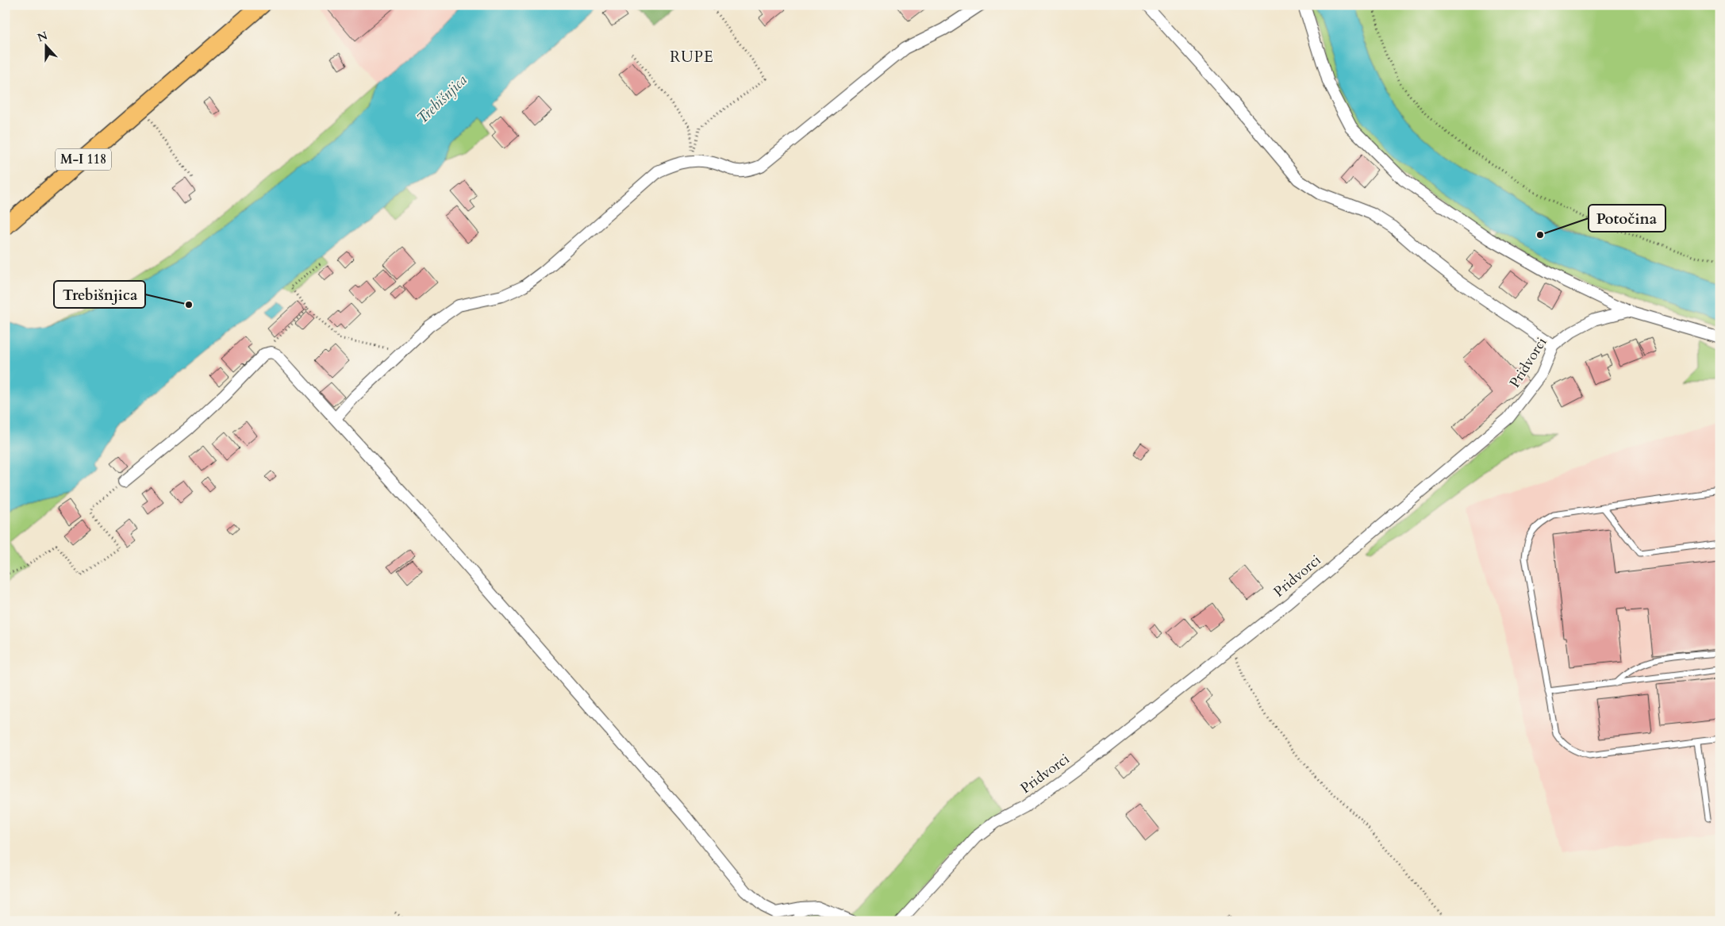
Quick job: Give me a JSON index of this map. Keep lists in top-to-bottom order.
{
  "streets": {
    "main road": ["M-I 118"],
    "street": ["Pridvorci"]
  },
  "districts": ["RUPE"],
  "water": ["Trebišnjica"],
  "places": ["Potočina", "Trebišnjica"],
  "north": "top"
}
